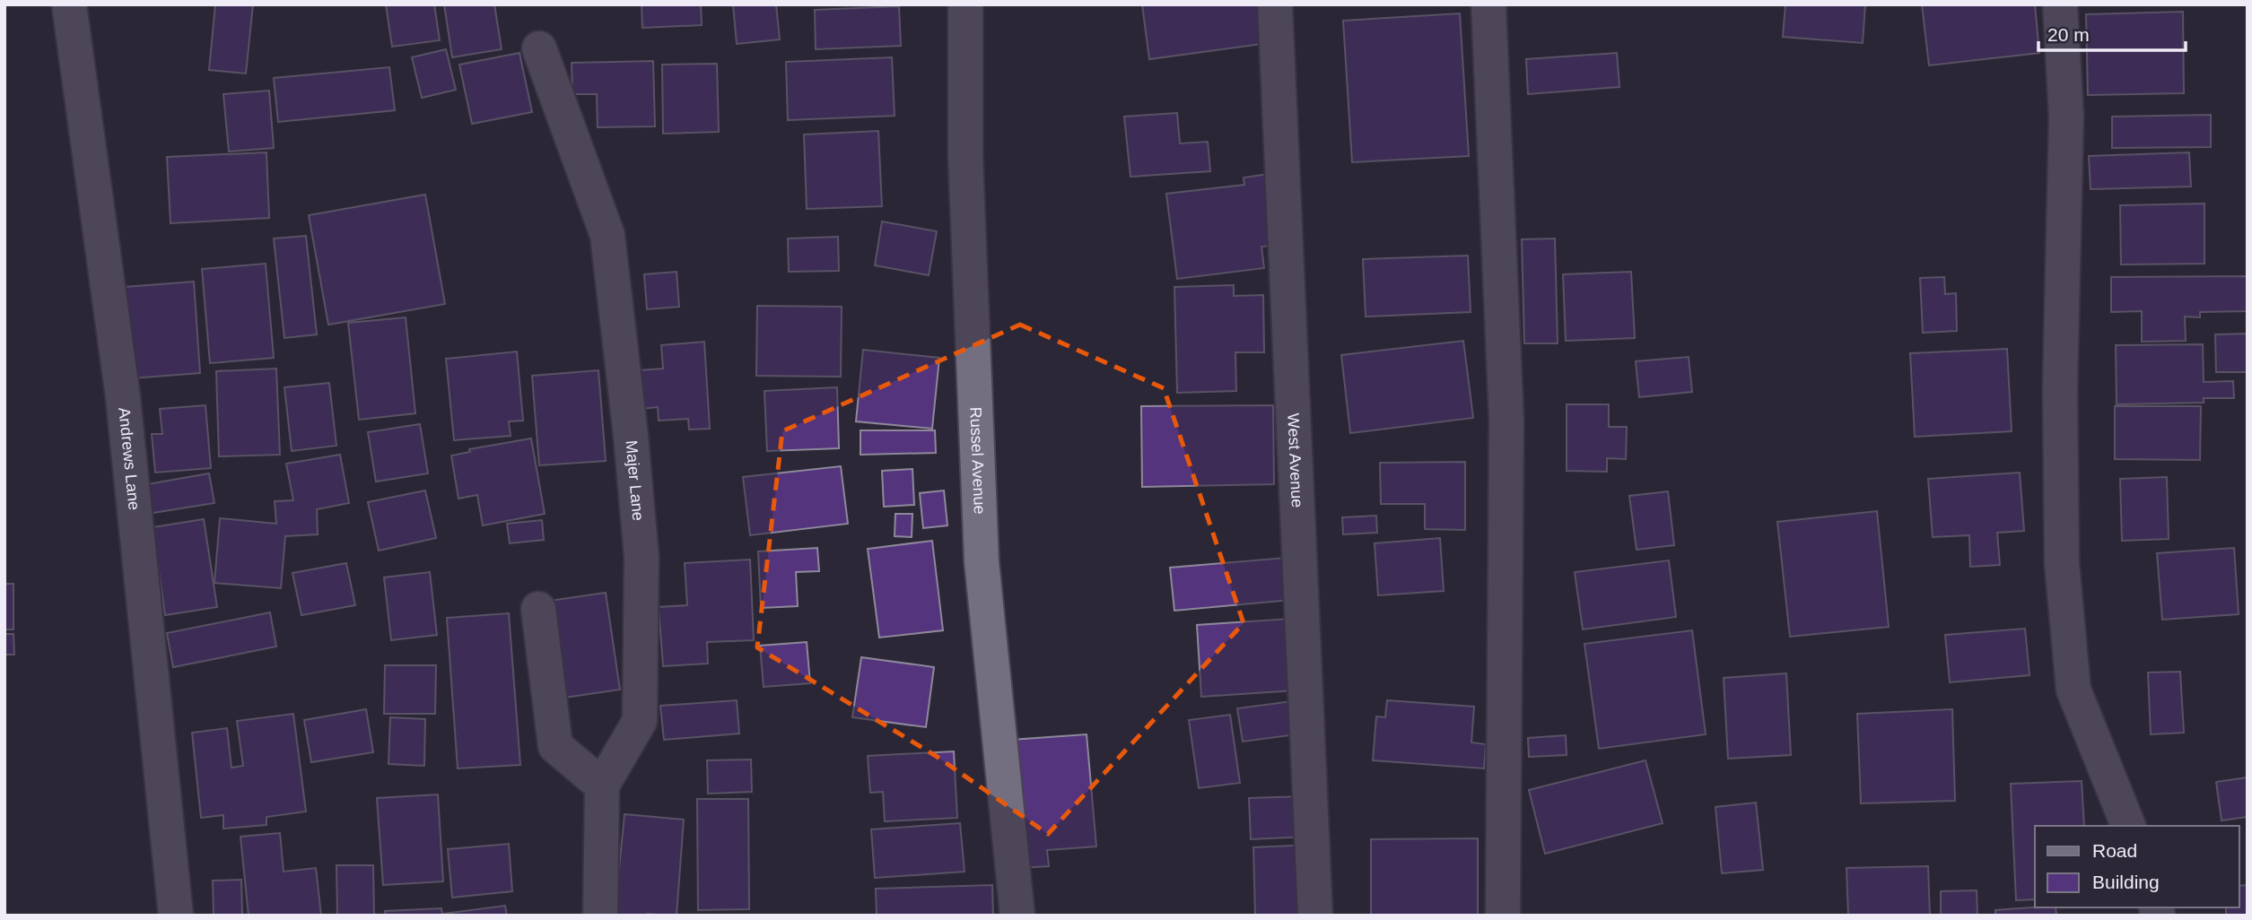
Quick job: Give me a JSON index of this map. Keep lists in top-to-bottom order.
{
  "streets": {
    "street": [
      "Andrews Lane",
      "West Avenue",
      "Russel Avenue",
      "Majer Lane"
    ]
  },
  "legend": ["Road", "Building"],
  "scale_bar": "20 m"
}
